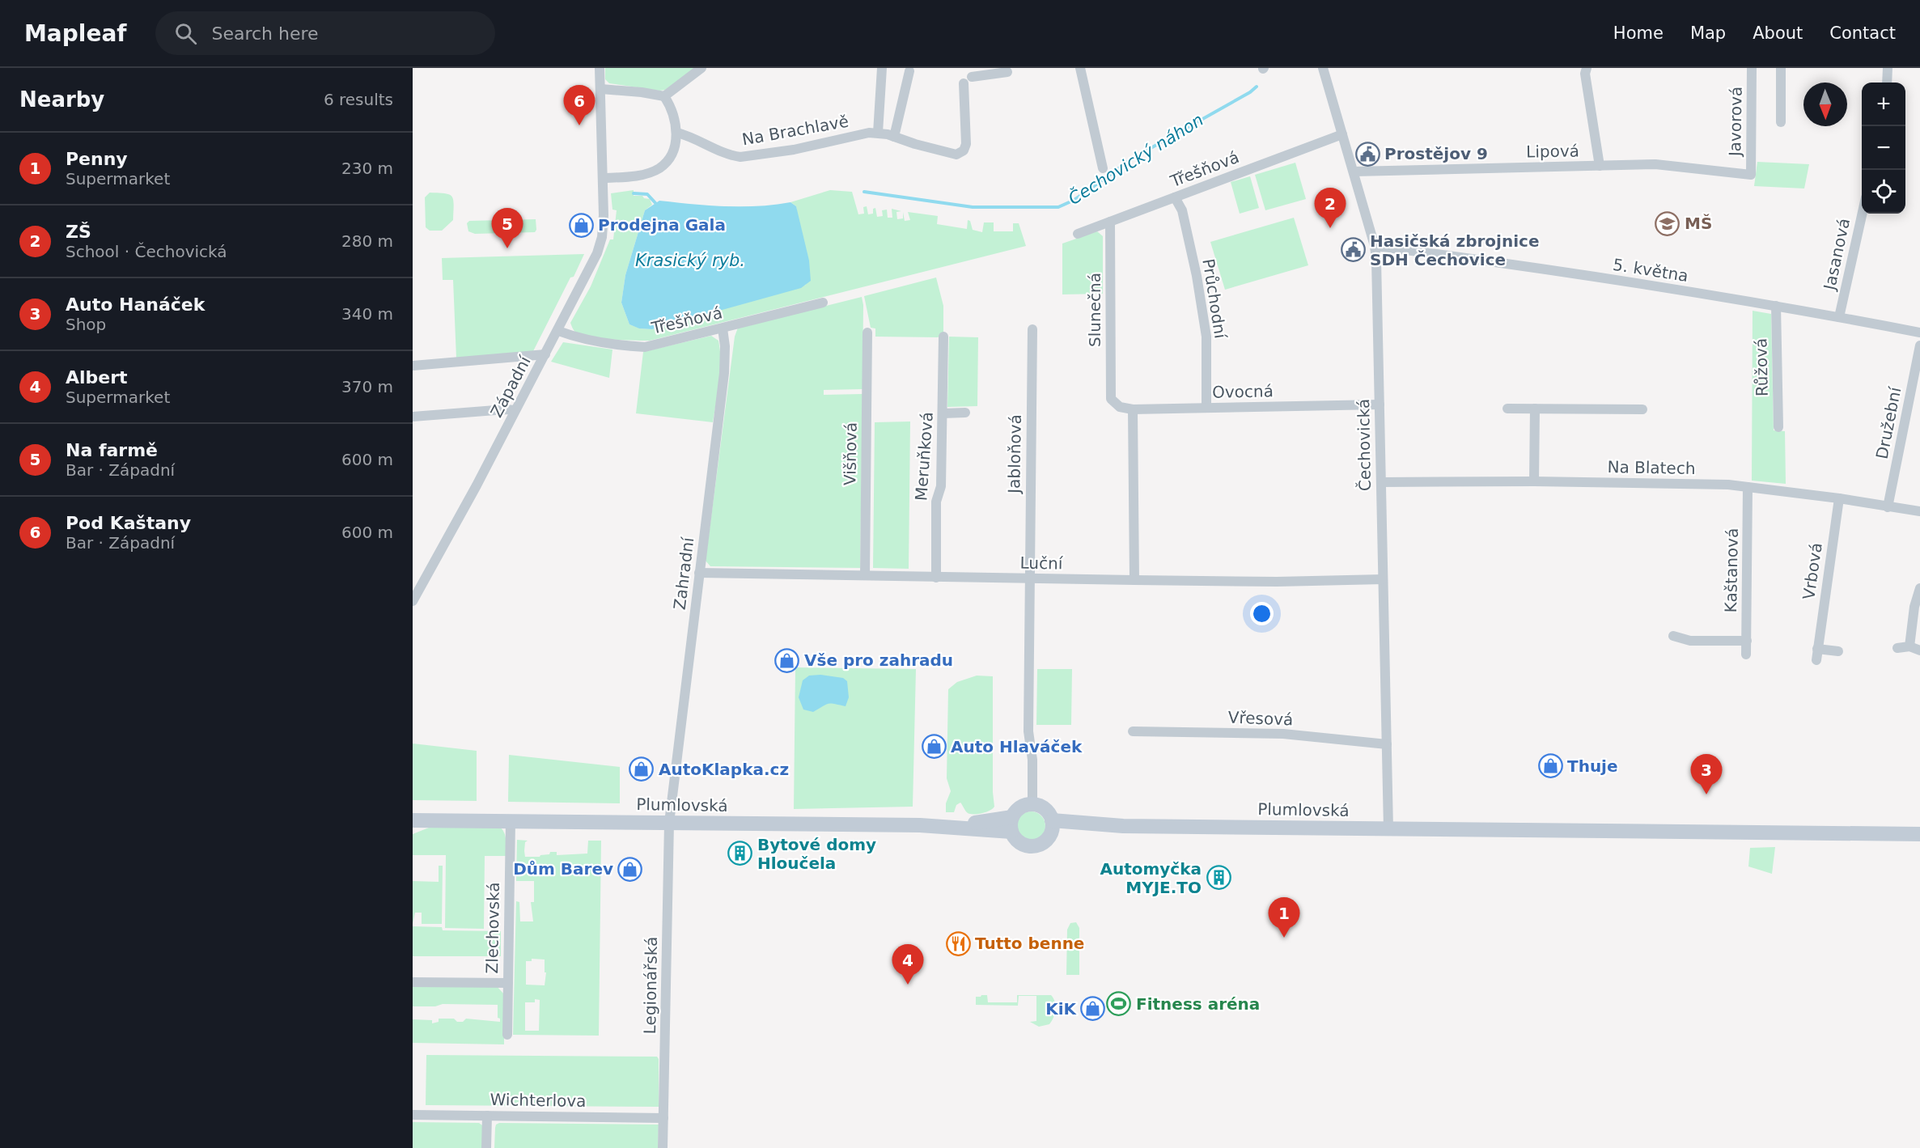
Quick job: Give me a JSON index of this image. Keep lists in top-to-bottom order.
{
  "streets": {
    "main road": ["Plumlovská"],
    "street": [
      "Javorová",
      "Na Brachlavě",
      "Lipová",
      "Třešňová",
      "Jasanová",
      "5. května",
      "Průchodní",
      "Slunečná",
      "Růžová",
      "Západní",
      "Ovocná",
      "Družební",
      "Čechovická",
      "Višňová",
      "Jabloňová",
      "Meruňková",
      "Na Blatech",
      "Luční",
      "Kaštanová",
      "Vrbová",
      "Zahradní",
      "Vřesová",
      "Zlechovská",
      "Legionářská",
      "Wichterlova"
    ]
  },
  "crossings": [
    ["Javorová", "Lipová"],
    ["Lipová", "Čechovická"],
    ["Třešňová", "Průchodní"],
    ["Třešňová", "Slunečná"],
    ["Třešňová", "Západní"],
    ["Třešňová", "Čechovická"],
    ["Třešňová", "Zahradní"],
    ["Jasanová", "5. května"],
    ["5. května", "Růžová"],
    ["5. května", "Čechovická"],
    ["Průchodní", "Ovocná"],
    ["Slunečná", "Ovocná"],
    ["Ovocná", "Čechovická"],
    ["Družební", "Na Blatech"],
    ["Čechovická", "Na Blatech"],
    ["Čechovická", "Luční"],
    ["Čechovická", "Vřesová"],
    ["Čechovická", "Plumlovská"],
    ["Višňová", "Luční"],
    ["Jabloňová", "Luční"],
    ["Meruňková", "Luční"],
    ["Na Blatech", "Kaštanová"],
    ["Na Blatech", "Vrbová"],
    ["Luční", "Zahradní"],
    ["Zahradní", "Plumlovská"],
    ["Zahradní", "Legionářská"],
    ["Plumlovská", "Zlechovská"],
    ["Plumlovská", "Legionářská"],
    ["Legionářská", "Wichterlova"]
  ],
  "water": ["Čechovický náhon", "Krasický ryb."],
  "places": {
    "public building": ["Prostějov 9", "Hasičská zbrojnice SDH Čechovice"],
    "school or university": ["MŠ"],
    "shop": [
      "Prodejna Gala",
      "Vše pro zahradu",
      "Auto Hlaváček",
      "Thuje",
      "AutoKlapka.cz",
      "Dům Barev",
      "KiK"
    ],
    "building": ["Bytové domy Hloučela", "Automyčka MYJE.TO"],
    "restaurant": ["Tutto benne"],
    "sports": ["Fitness aréna"]
  },
  "north": "bottom",
  "page": {
    "header": "Mapleaf",
    "search": "Search here",
    "nav": [
      "Home",
      "Map",
      "About",
      "Contact"
    ],
    "heading": ["Nearby", "6 results"],
    "map_buttons": ["+", "−"],
    "pins": [
      "6",
      "2",
      "5",
      "3",
      "1",
      "4"
    ],
    "list": [
      {
        "mark": "1",
        "name": "Penny",
        "note": "Supermarket",
        "value": "230 m"
      },
      {
        "mark": "2",
        "name": "ZŠ",
        "note": "School · Čechovická",
        "value": "280 m"
      },
      {
        "mark": "3",
        "name": "Auto Hanáček",
        "note": "Shop",
        "value": "340 m"
      },
      {
        "mark": "4",
        "name": "Albert",
        "note": "Supermarket",
        "value": "370 m"
      },
      {
        "mark": "5",
        "name": "Na farmě",
        "note": "Bar · Západní",
        "value": "600 m"
      },
      {
        "mark": "6",
        "name": "Pod Kaštany",
        "note": "Bar · Západní",
        "value": "600 m"
      }
    ]
  }
}
